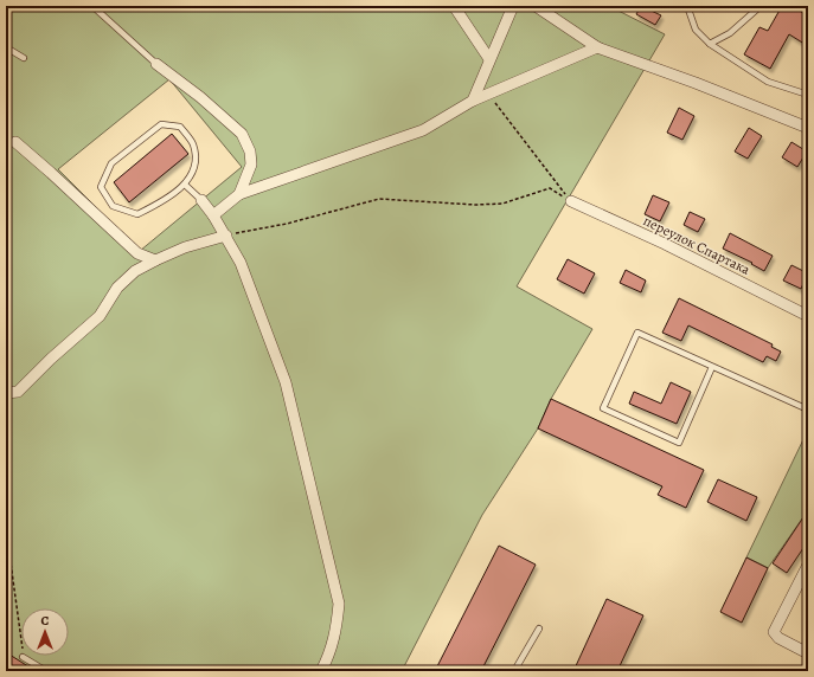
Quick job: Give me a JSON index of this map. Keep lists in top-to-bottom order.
{
  "streets": {
    "street": ["переулок Спартака"]
  },
  "north": "top"
}
